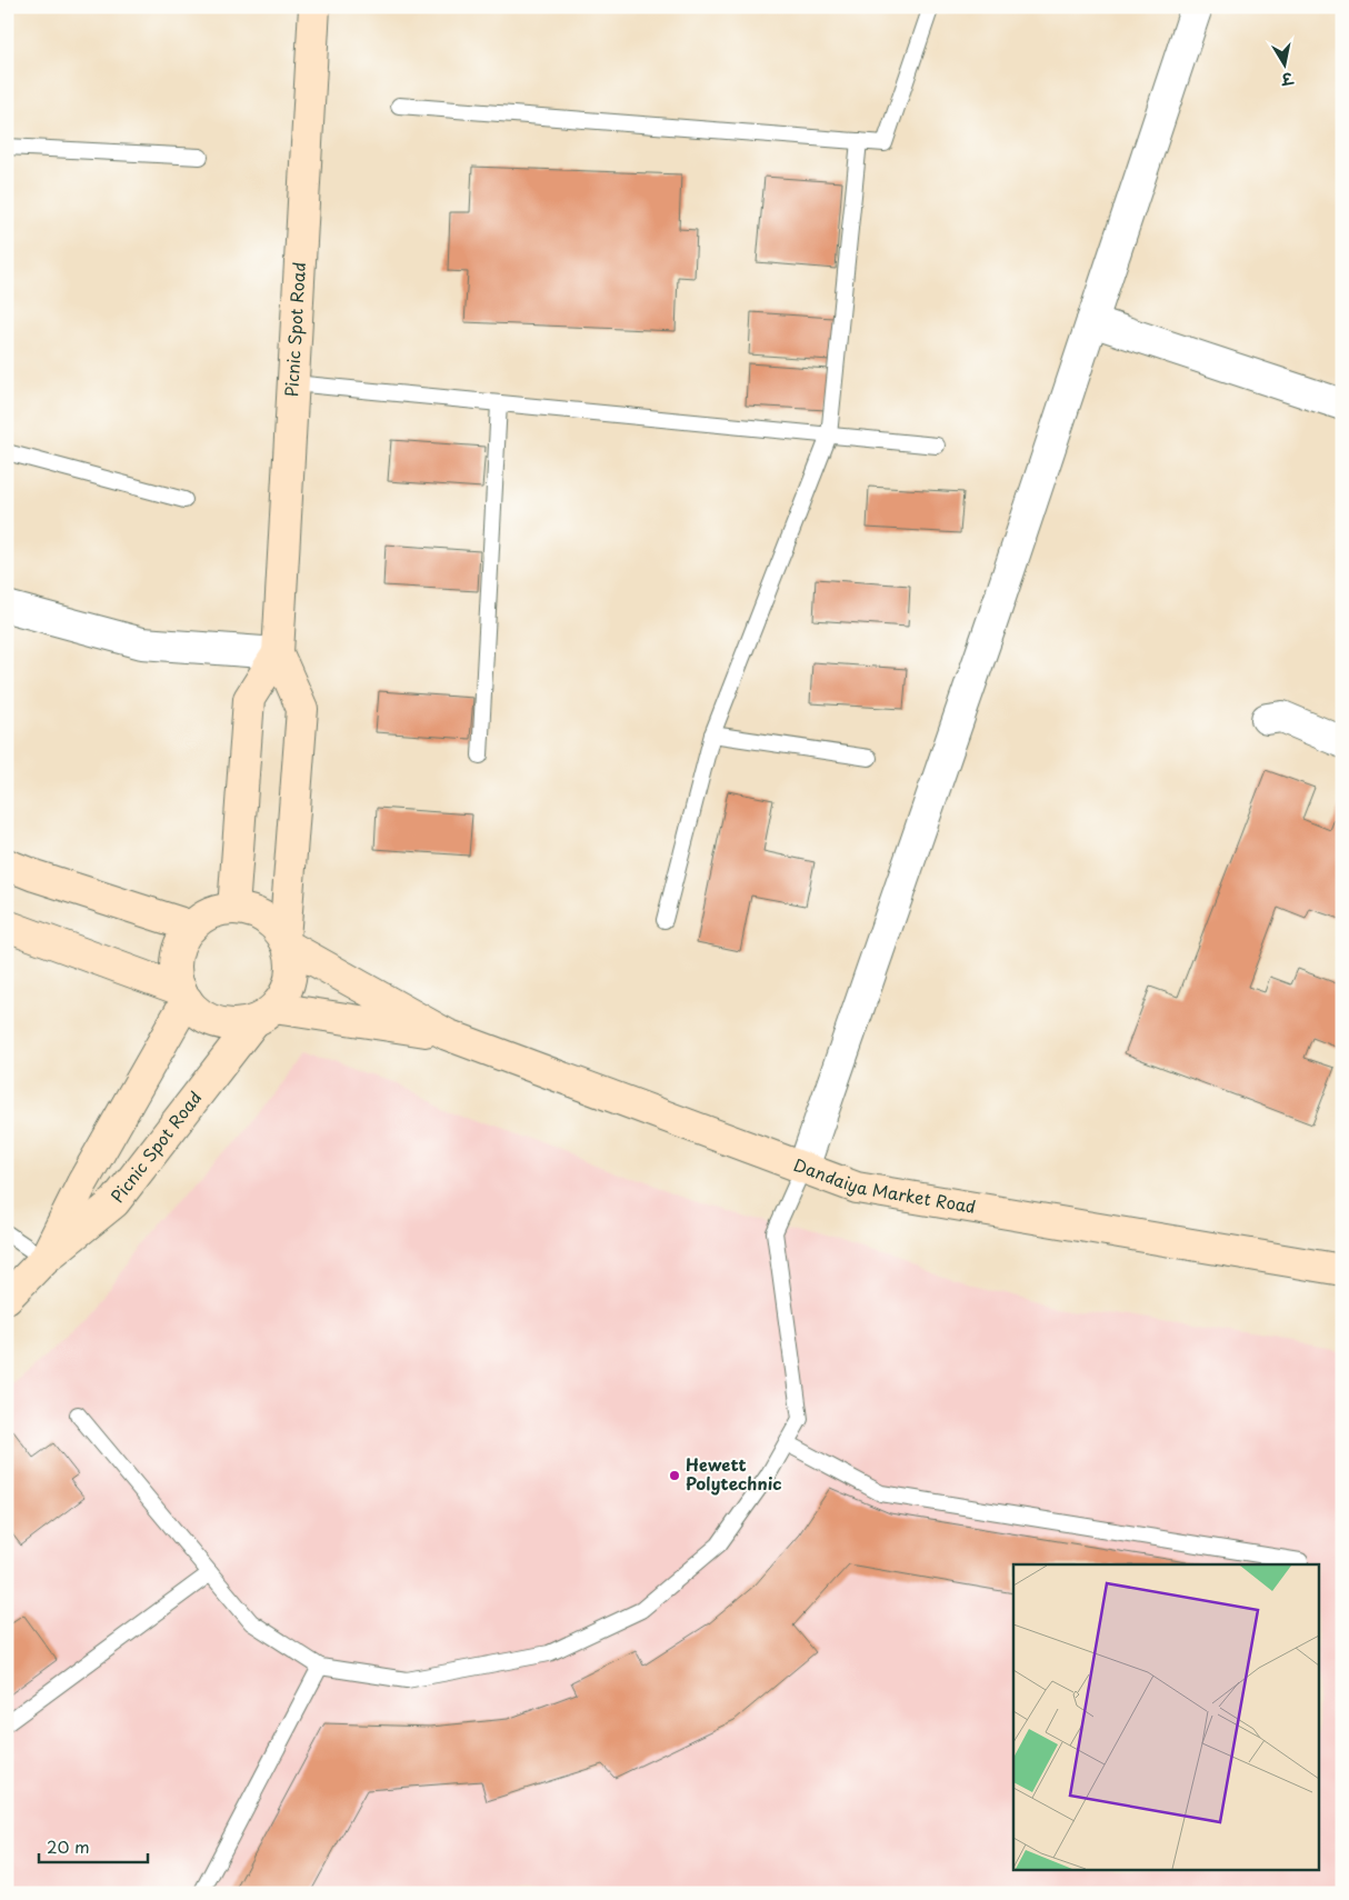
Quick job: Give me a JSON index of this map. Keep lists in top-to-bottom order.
{
  "streets": {
    "street": ["Picnic Spot Road", "Dandaiya Market Road"]
  },
  "places": ["Hewett Polytechnic"],
  "scale_bar": "20 m",
  "north": "bottom"
}
